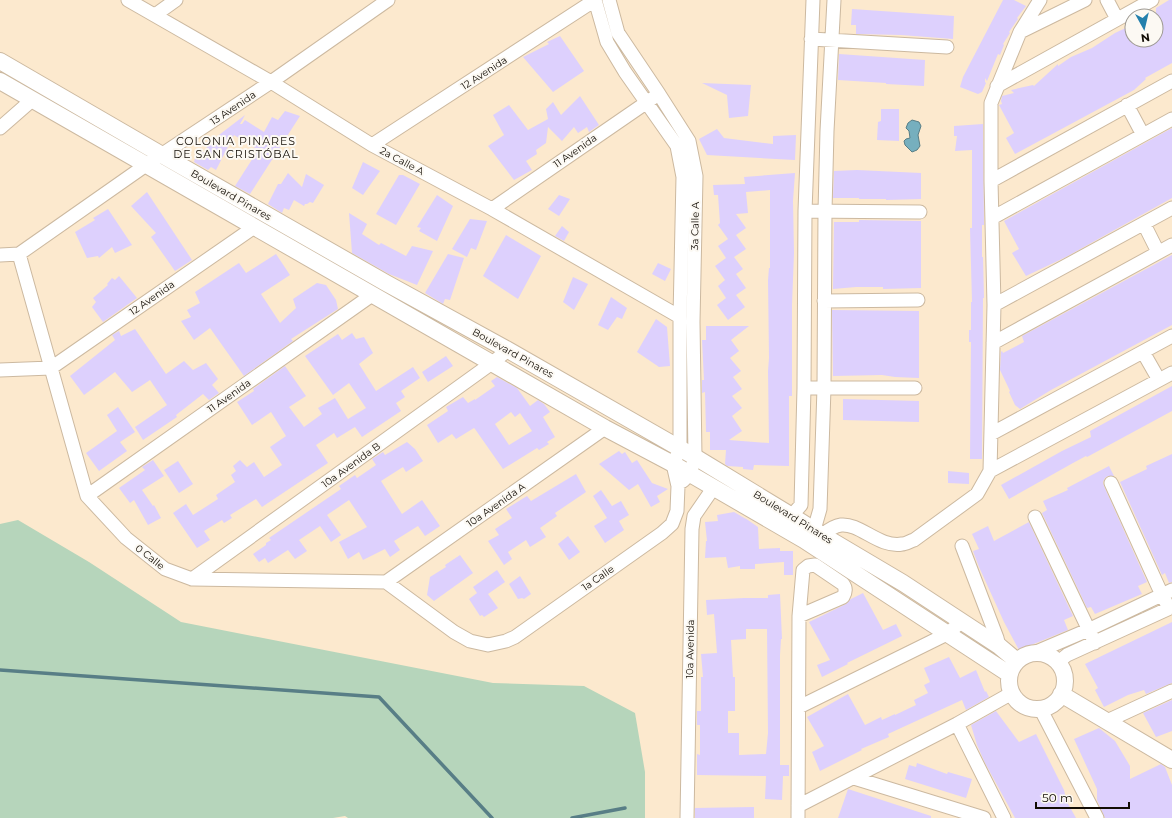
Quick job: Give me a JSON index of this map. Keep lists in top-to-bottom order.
{
  "streets": {
    "street": [
      "12 Avenida",
      "13 Avenida",
      "11 Avenida",
      "2a Calle A",
      "Boulevard Pinares",
      "3a Calle A",
      "10a Avenida B",
      "10a Avenida A",
      "0 Calle",
      "1a Calle",
      "10a Avenida"
    ]
  },
  "crossings": [
    ["12 Avenida", "2a Calle A"],
    ["12 Avenida", "Boulevard Pinares"],
    ["12 Avenida", "3a Calle A"],
    ["12 Avenida", "0 Calle"],
    ["13 Avenida", "2a Calle A"],
    ["13 Avenida", "Boulevard Pinares"],
    ["13 Avenida", "0 Calle"],
    ["11 Avenida", "2a Calle A"],
    ["11 Avenida", "Boulevard Pinares"],
    ["11 Avenida", "3a Calle A"],
    ["11 Avenida", "0 Calle"],
    ["2a Calle A", "3a Calle A"],
    ["Boulevard Pinares", "3a Calle A"],
    ["Boulevard Pinares", "10a Avenida B"],
    ["Boulevard Pinares", "10a Avenida A"],
    ["Boulevard Pinares", "1a Calle"],
    ["Boulevard Pinares", "10a Avenida"],
    ["3a Calle A", "1a Calle"],
    ["10a Avenida B", "0 Calle"],
    ["10a Avenida A", "0 Calle"],
    ["10a Avenida A", "1a Calle"],
    ["0 Calle", "1a Calle"]
  ],
  "districts": ["COLONIA PINARES DE SAN CRISTÓBAL"],
  "scale_bar": "50 m",
  "north": "bottom"
}
